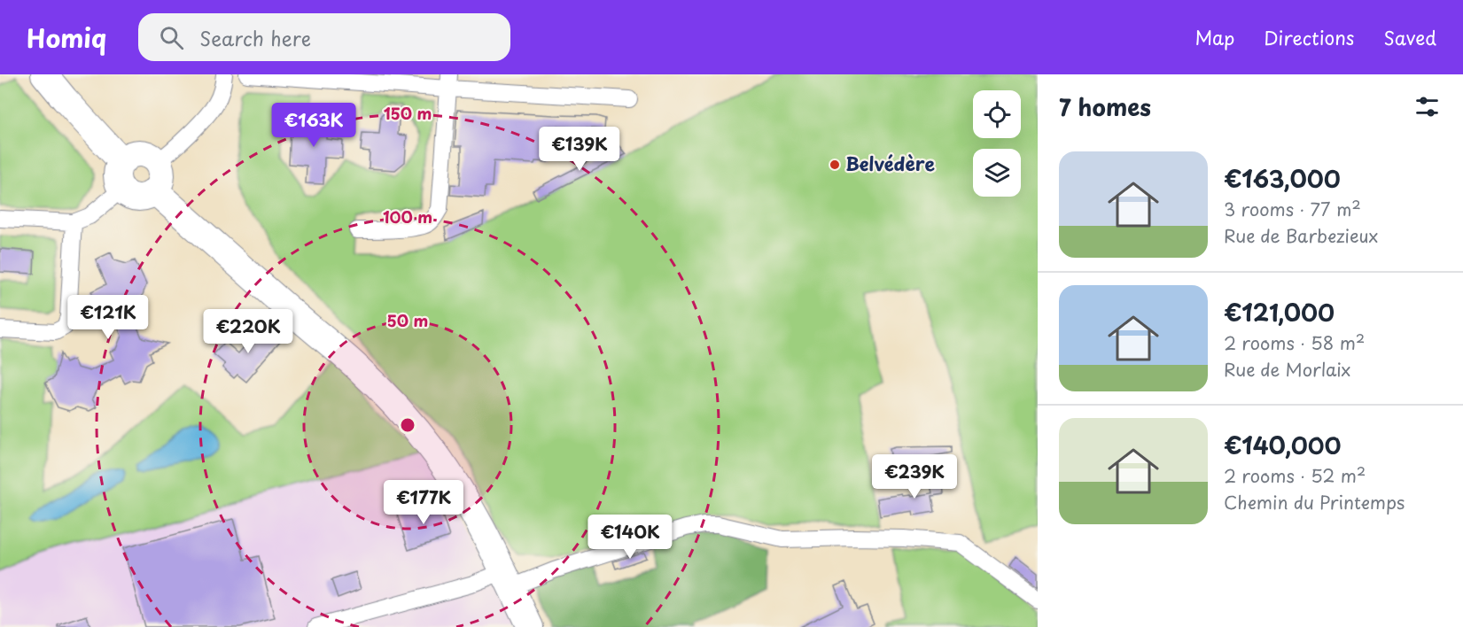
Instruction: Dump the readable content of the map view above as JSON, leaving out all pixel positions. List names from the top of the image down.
{
  "places": ["Belvédère"],
  "page": {
    "header": "Homiq",
    "search": "Search here",
    "nav": ["Map", "Directions", "Saved"],
    "heading": "7 homes",
    "price": [
      "€163K",
      "€139K",
      "€121K",
      "€220K",
      "€239K",
      "€177K",
      "€140K"
    ],
    "list": [
      {
        "name": "€163,000",
        "note": "3 rooms · 77 m² · Rue de Barbezieux"
      },
      {
        "name": "€121,000",
        "note": "2 rooms · 58 m² · Rue de Morlaix"
      },
      {
        "name": "€140,000",
        "note": "2 rooms · 52 m² · Chemin du Printemps"
      }
    ]
  },
  "rings": ["150 m", "100 m", "50 m"]
}
